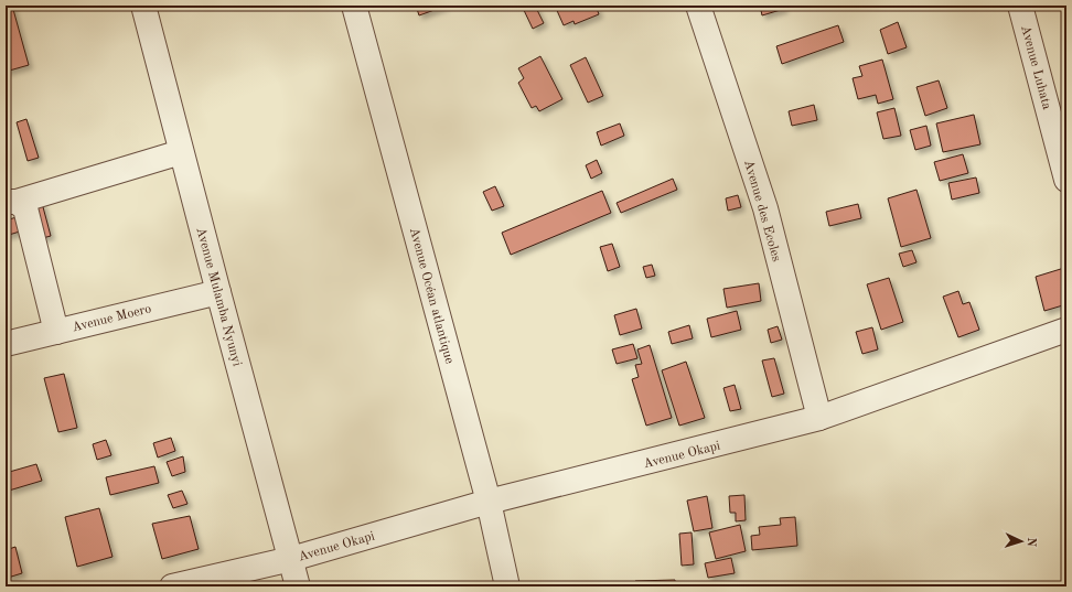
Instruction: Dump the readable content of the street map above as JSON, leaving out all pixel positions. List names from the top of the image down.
{
  "streets": {
    "street": [
      "Avenue Luhata",
      "Avenue des Ecoles",
      "Avenue Océan atlantique",
      "Avenue Mulamba Nyunyi",
      "Avenue Moero",
      "Avenue Okapi"
    ]
  },
  "crossings": [
    ["Avenue des Ecoles", "Avenue Okapi"],
    ["Avenue Océan atlantique", "Avenue Okapi"],
    ["Avenue Mulamba Nyunyi", "Avenue Moero"],
    ["Avenue Mulamba Nyunyi", "Avenue Okapi"]
  ],
  "north": "right"
}
